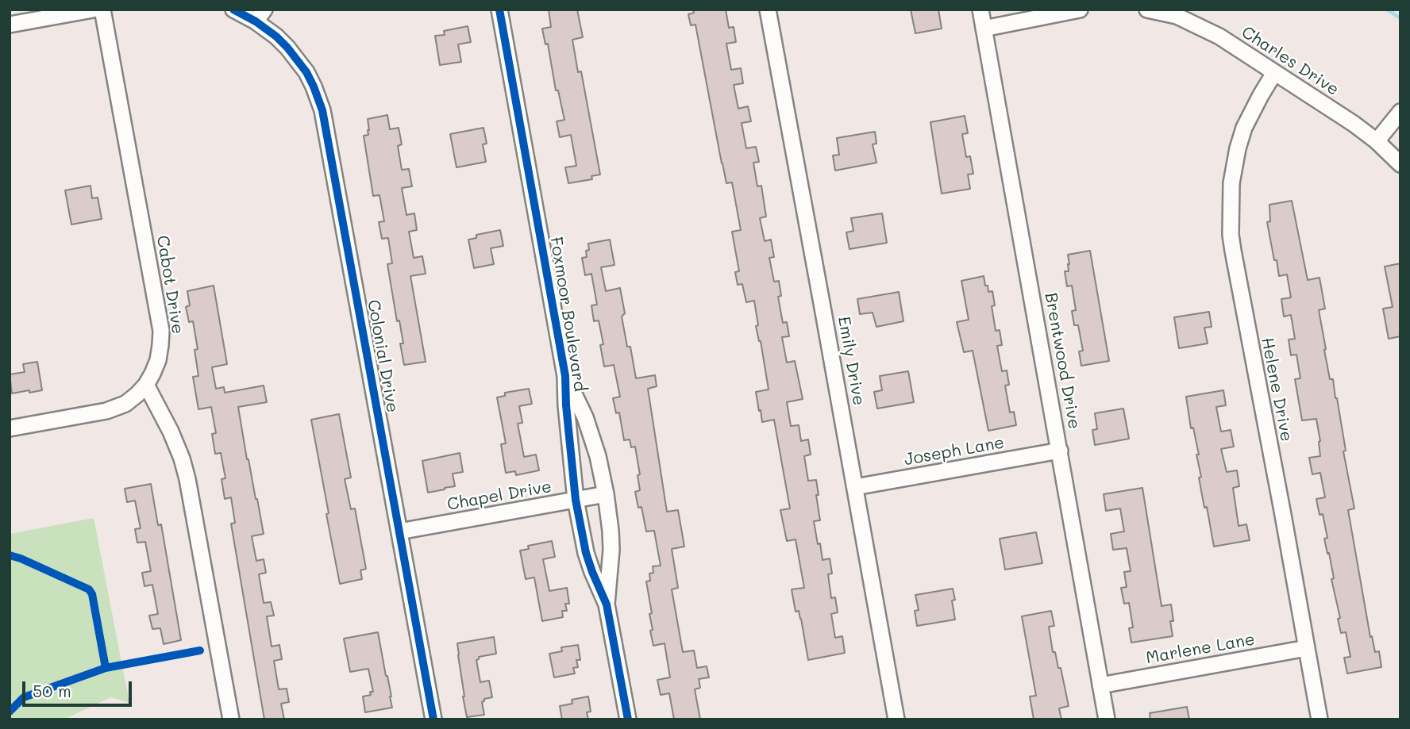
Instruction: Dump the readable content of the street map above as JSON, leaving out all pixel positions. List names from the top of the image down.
{
  "streets": {
    "street": [
      "Charles Drive",
      "Cabot Drive",
      "Foxmoor Boulevard",
      "Colonial Drive",
      "Emily Drive",
      "Brentwood Drive",
      "Helene Drive",
      "Joseph Lane",
      "Chapel Drive",
      "Marlene Lane"
    ]
  },
  "crossings": [
    ["Charles Drive", "Helene Drive"],
    ["Foxmoor Boulevard", "Chapel Drive"],
    ["Colonial Drive", "Chapel Drive"],
    ["Emily Drive", "Joseph Lane"],
    ["Brentwood Drive", "Joseph Lane"],
    ["Brentwood Drive", "Marlene Lane"],
    ["Helene Drive", "Marlene Lane"]
  ],
  "scale_bar": "50 m"
}
